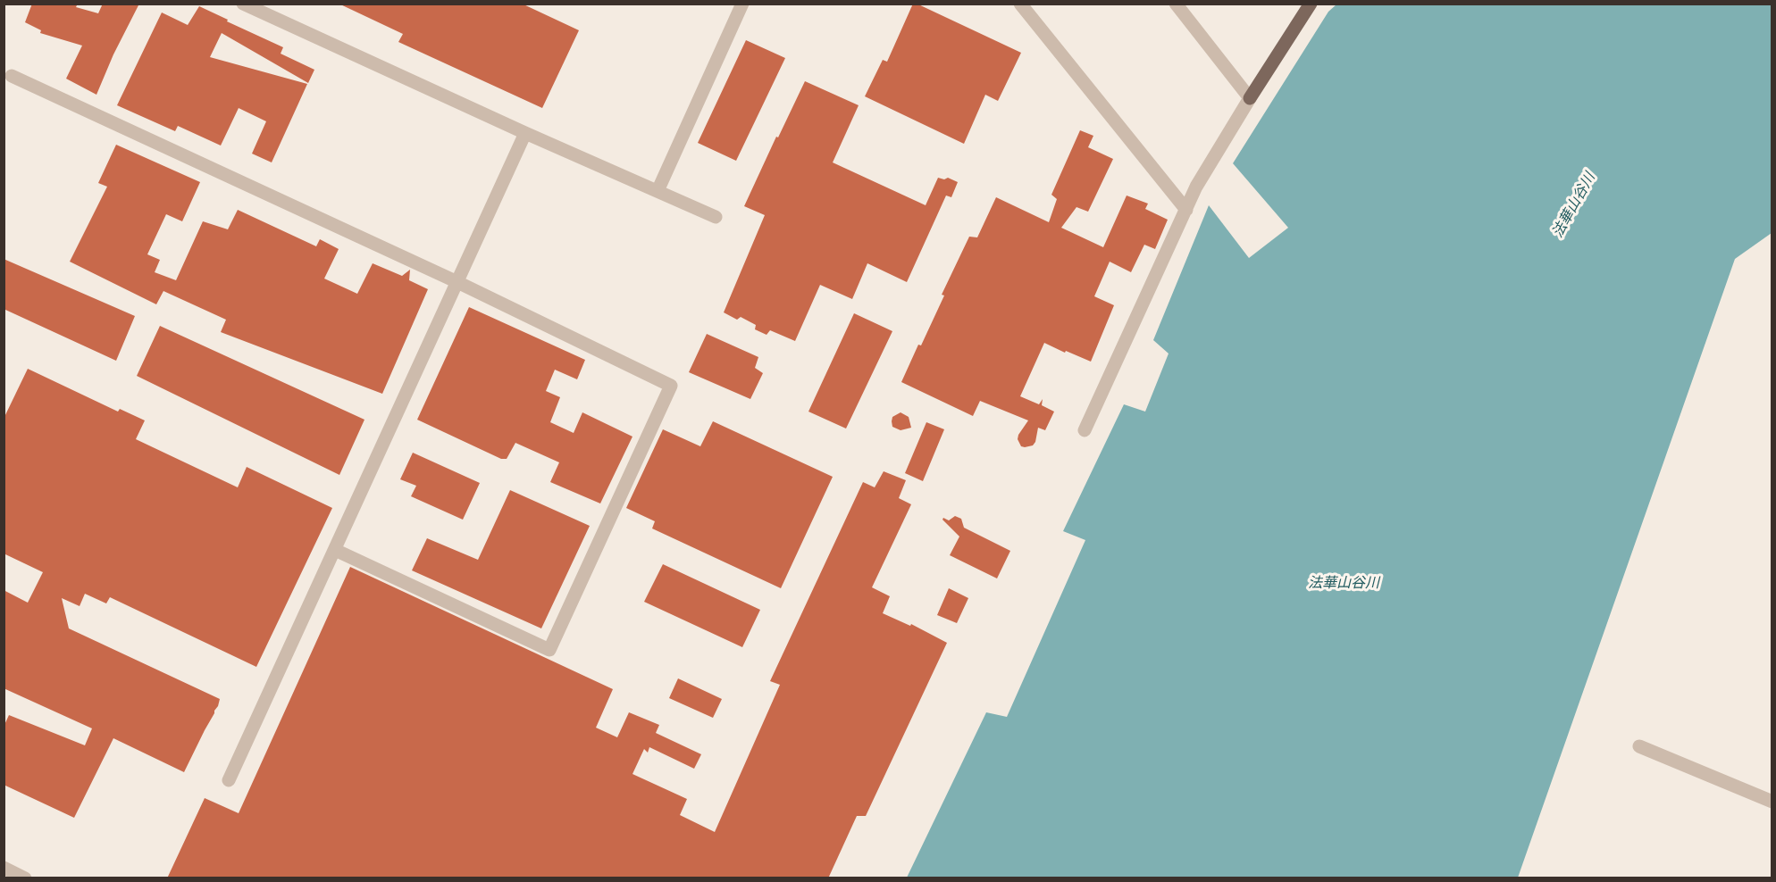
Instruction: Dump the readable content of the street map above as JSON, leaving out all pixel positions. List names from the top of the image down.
{
  "water": ["法華山谷川"]
}
